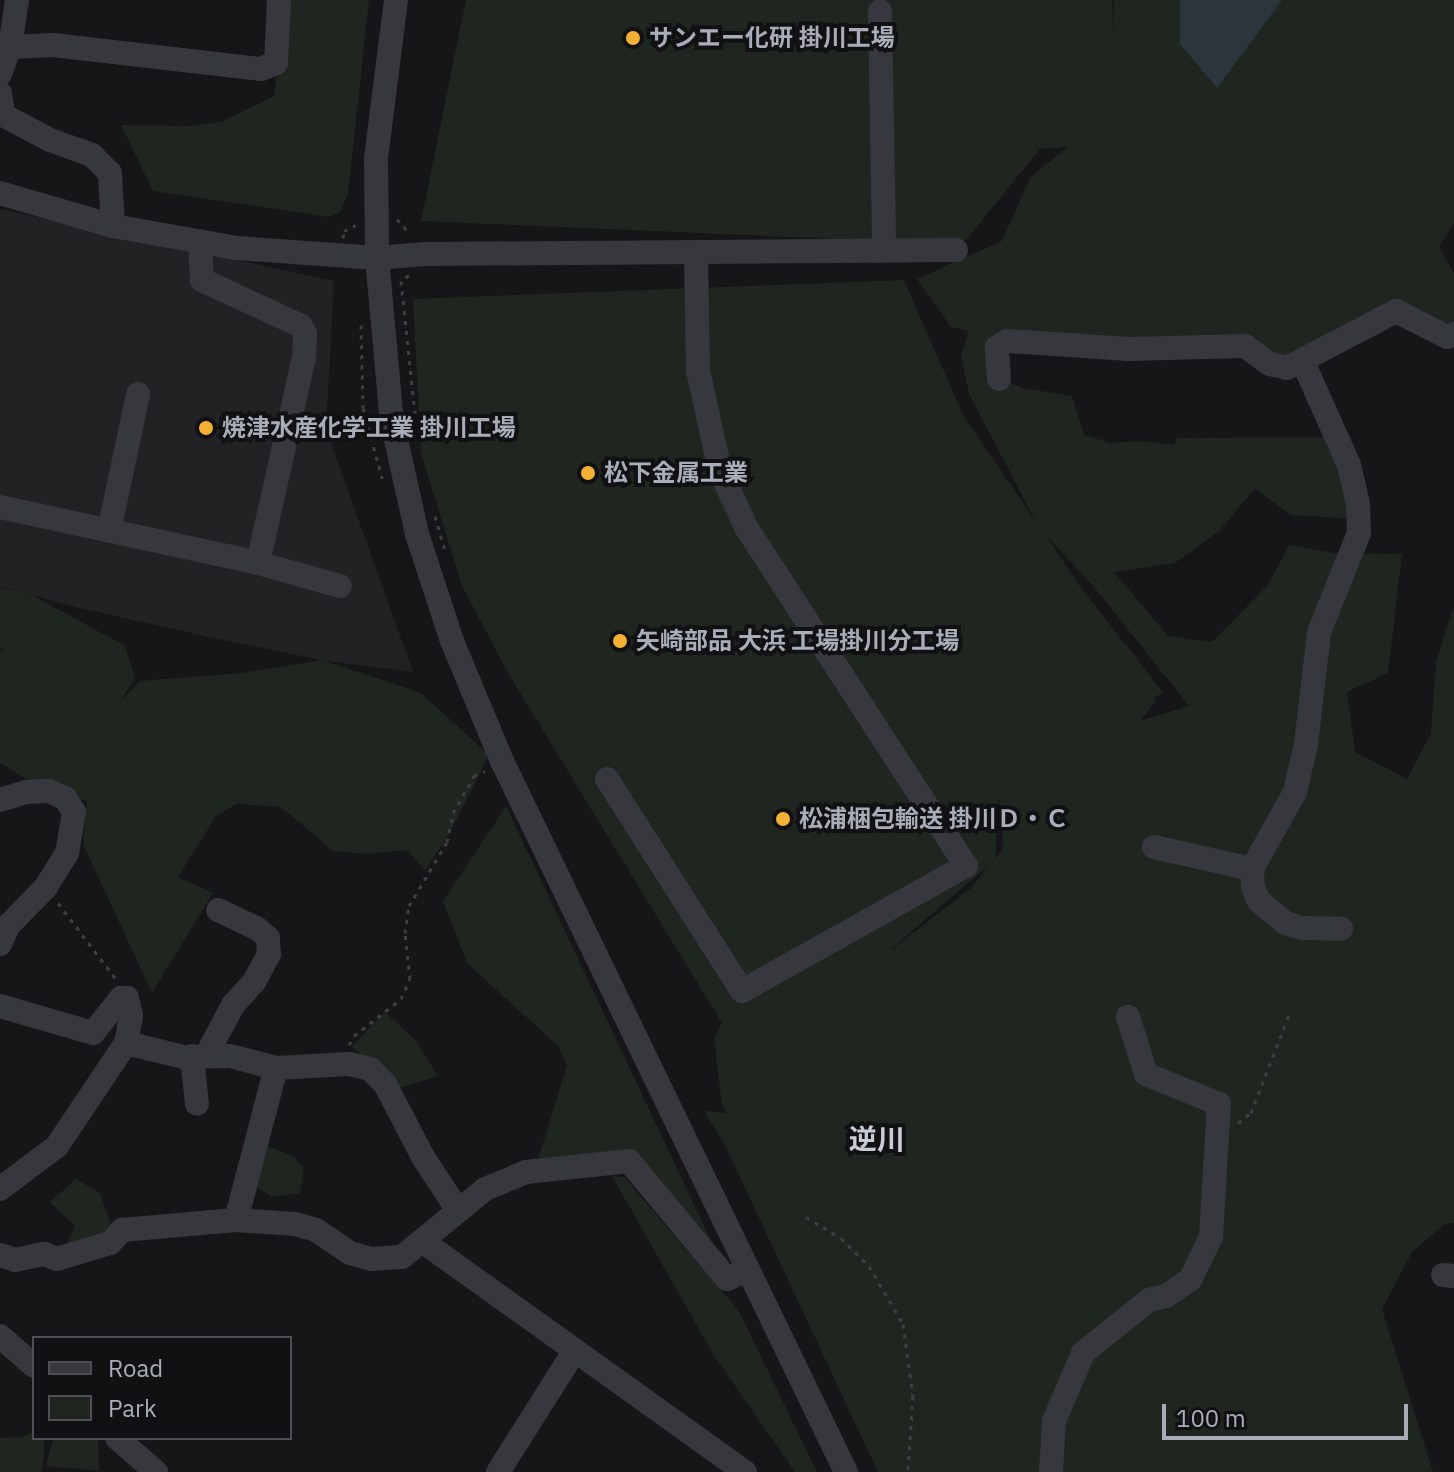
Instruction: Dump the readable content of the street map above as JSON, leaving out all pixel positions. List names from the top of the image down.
{
  "districts": ["逆川"],
  "places": [
    "サンエー化研 掛川工場",
    "焼津水産化学工業 掛川工場",
    "松下金属工業",
    "矢崎部品 大浜 工場掛川分工場",
    "松浦梱包輸送 掛川Ｄ・Ｃ"
  ],
  "legend": ["Road", "Park"],
  "scale_bar": "100 m"
}
